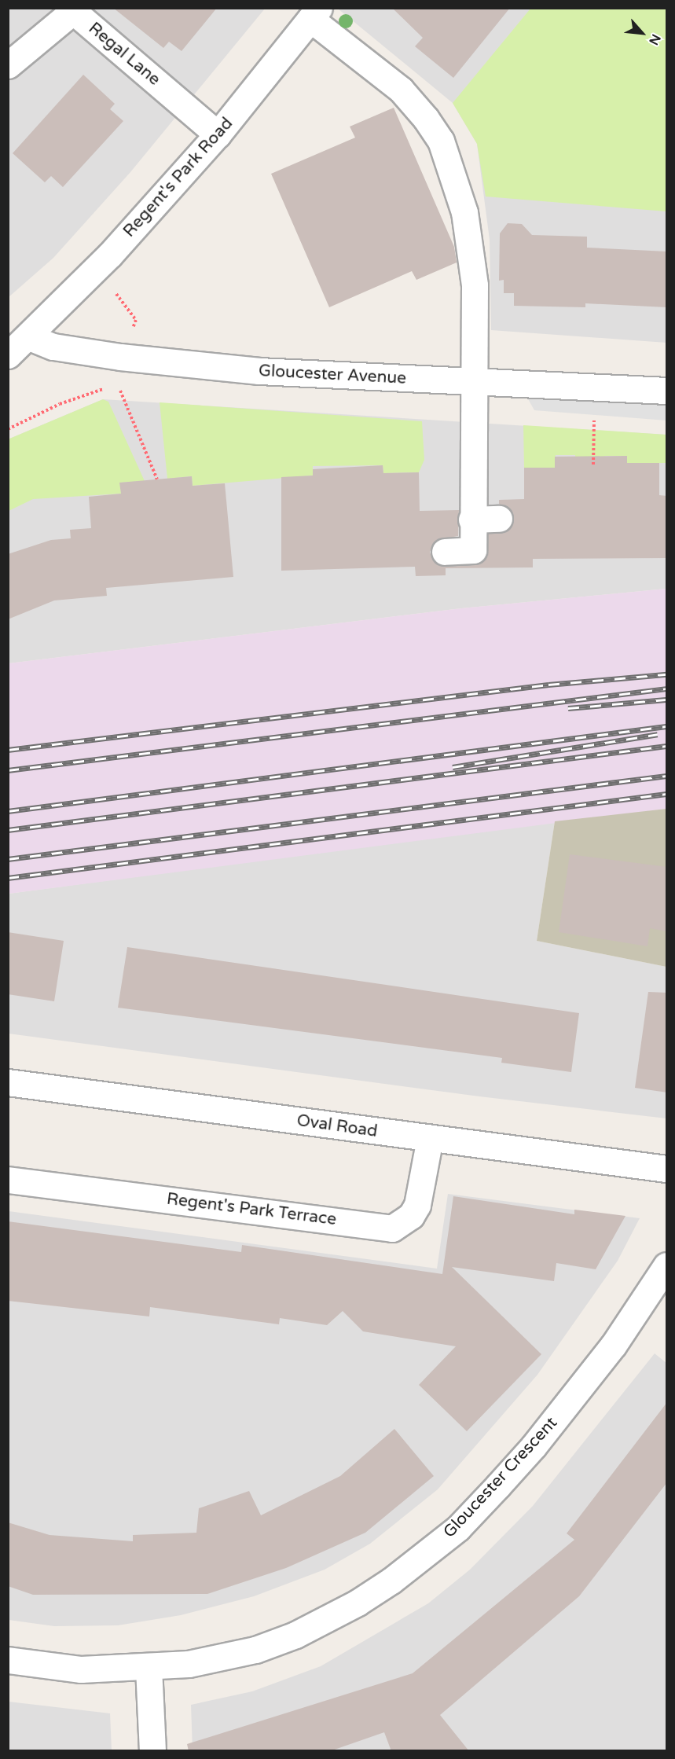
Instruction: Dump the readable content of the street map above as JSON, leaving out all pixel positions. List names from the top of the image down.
{
  "streets": {
    "street": [
      "Regal Lane",
      "Regent's Park Road",
      "Gloucester Avenue",
      "Oval Road",
      "Regent's Park Terrace",
      "Gloucester Crescent"
    ]
  },
  "crossings": [
    ["Regal Lane", "Regent's Park Road"],
    ["Regent's Park Road", "Gloucester Avenue"],
    ["Oval Road", "Regent's Park Terrace"]
  ],
  "north": "bottom right"
}
